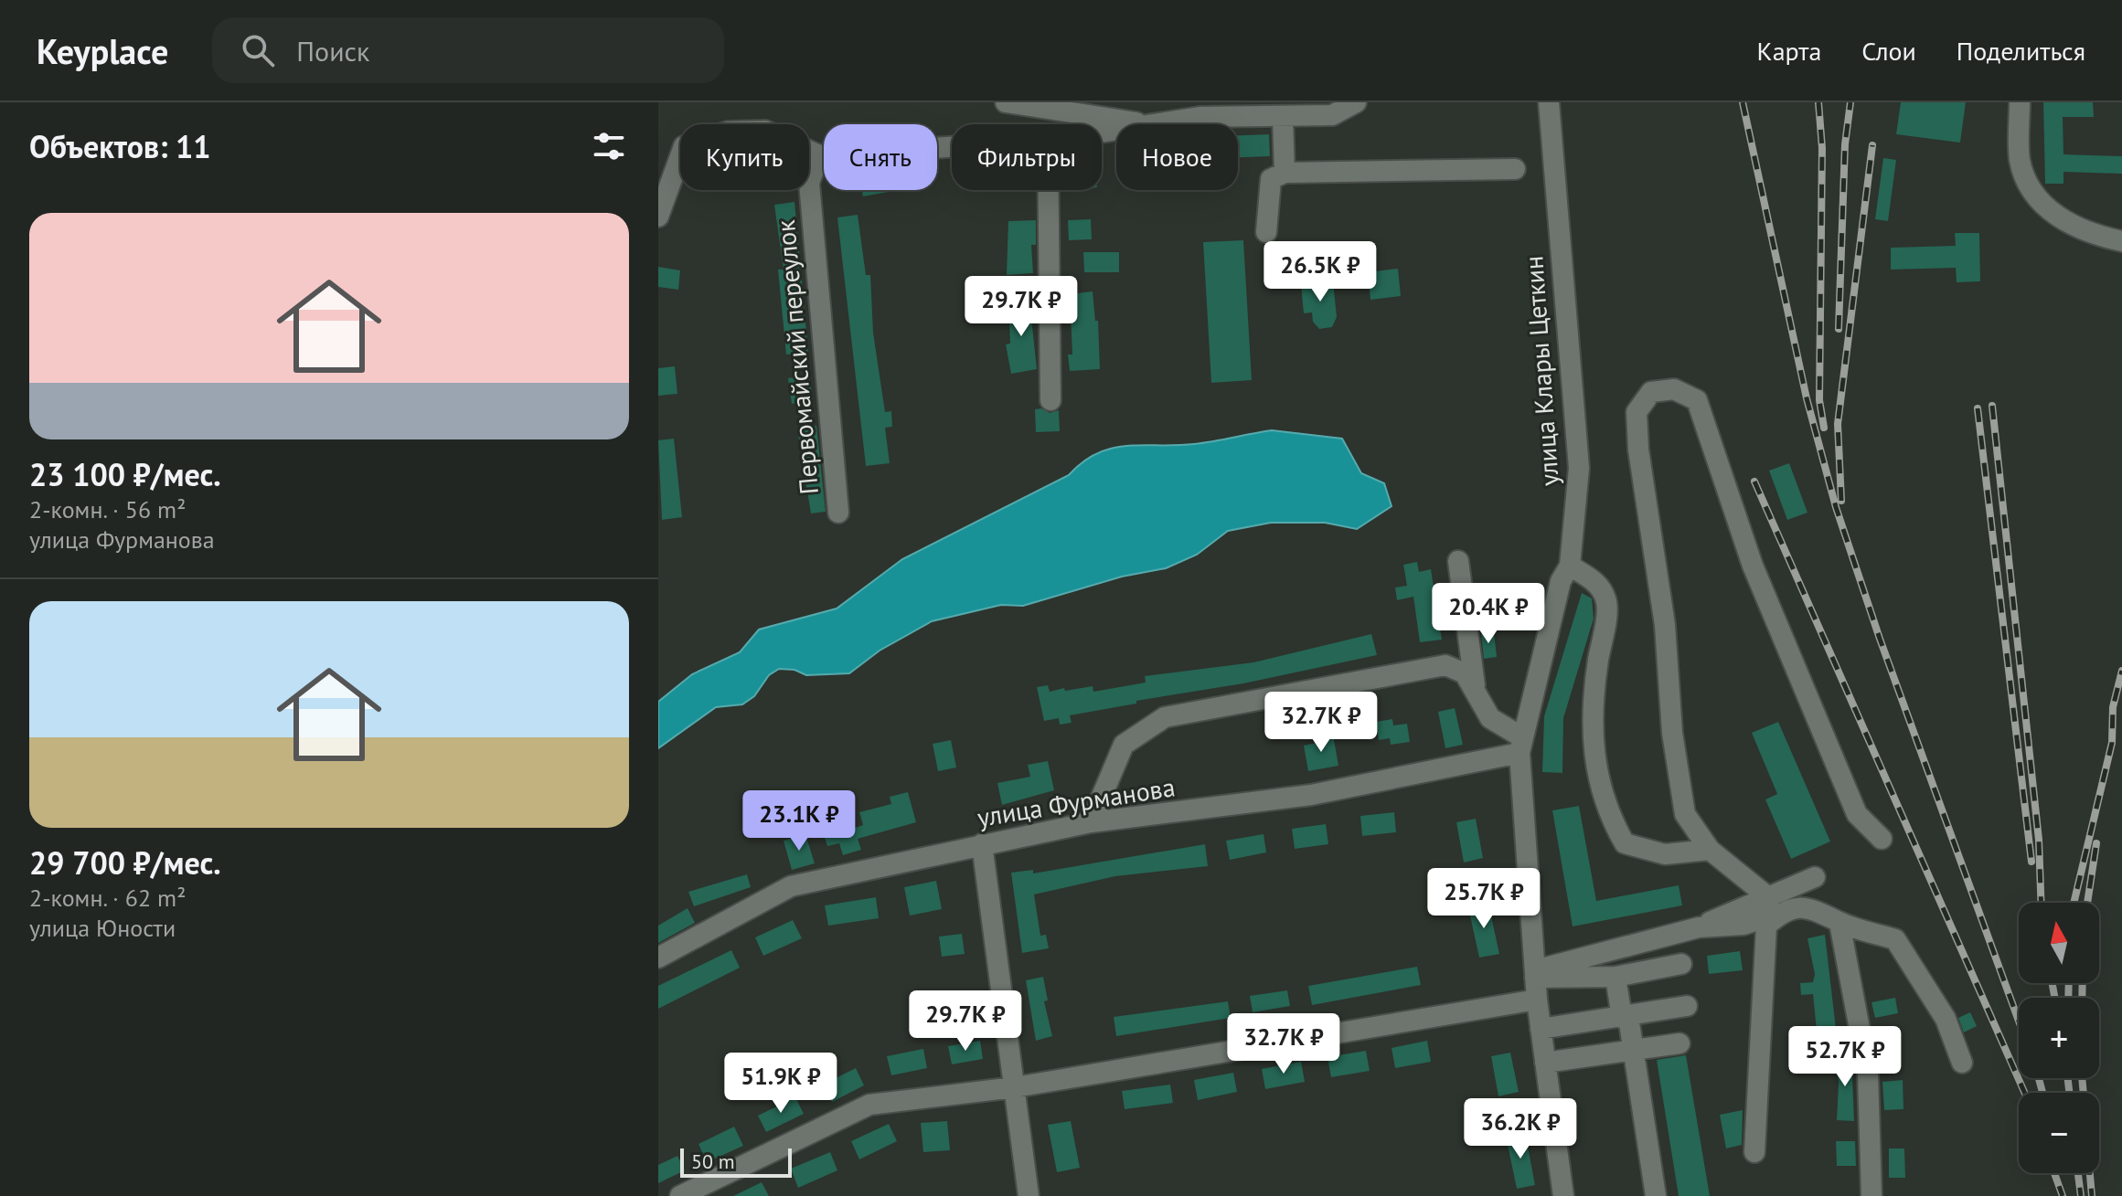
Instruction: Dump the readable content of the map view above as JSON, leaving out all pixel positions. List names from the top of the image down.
{
  "streets": {
    "street": ["Первомайский переулок", "улица Клары Цеткин", "улица Фурманова"]
  },
  "crossings": [
    ["улица Клары Цеткин", "улица Фурманова"]
  ],
  "scale_bar": "50 m",
  "north": "top",
  "page": {
    "header": "Keyplace",
    "search": "Поиск",
    "nav": ["Карта", "Слои", "Поделиться"],
    "heading": "Объектов: 11",
    "chip": [
      "Купить",
      "Снять",
      "Фильтры",
      "Новое"
    ],
    "list": [
      {
        "name": "23 100 ₽/мес.",
        "note": "2-комн. · 56 m² · улица Фурманова"
      },
      {
        "name": "29 700 ₽/мес.",
        "note": "2-комн. · 62 m² · улица Юности"
      }
    ],
    "price": [
      "26.5K ₽",
      "29.7K ₽",
      "20.4K ₽",
      "32.7K ₽",
      "23.1K ₽",
      "25.7K ₽",
      "29.7K ₽",
      "32.7K ₽",
      "52.7K ₽",
      "51.9K ₽",
      "36.2K ₽"
    ],
    "map_buttons": ["+", "−"],
    "scale": "50 m"
  }
}
